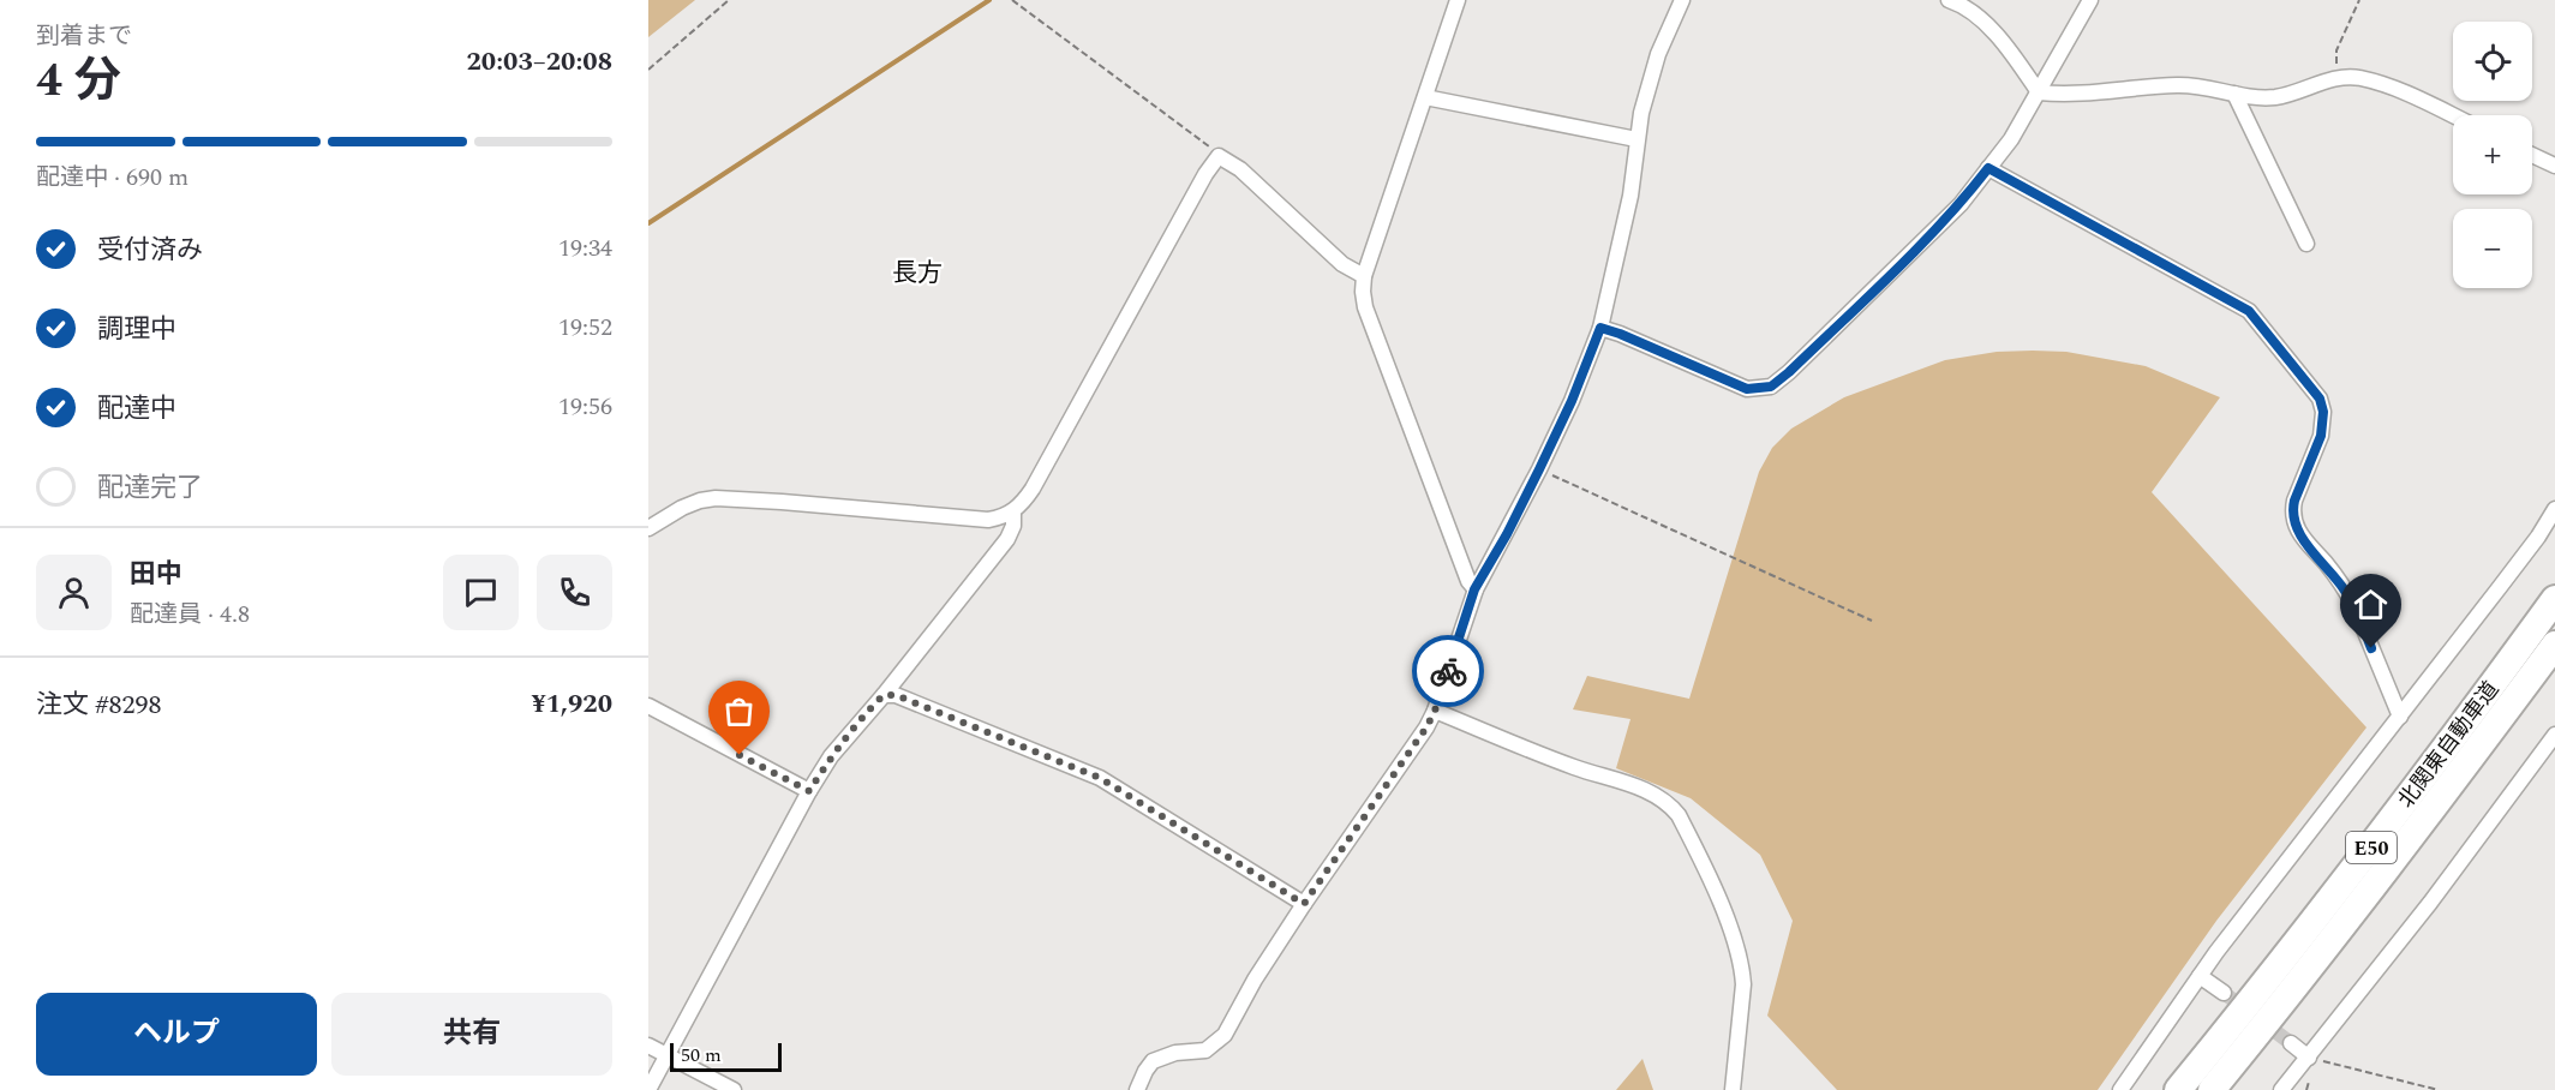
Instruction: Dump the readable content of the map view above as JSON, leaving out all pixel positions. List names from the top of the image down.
{
  "streets": {
    "highway": ["北関東自動車道", "E50"]
  },
  "districts": ["長方"],
  "scale_bar": "50 m",
  "page": {
    "heading": ["4 分", "到着まで", "20:03–20:08"],
    "panel": [
      "田中",
      "配達員 · 4.8",
      "注文 #8298",
      "¥1,920"
    ],
    "map_buttons": ["+", "−"],
    "bar": "配達中 · 690 m",
    "list": [
      ["受付済み", "19:34"],
      ["調理中", "19:52"],
      ["配達中", "19:56"],
      "配達完了"
    ],
    "buttons": ["ヘルプ", "共有"],
    "scale": "50 m"
  }
}
